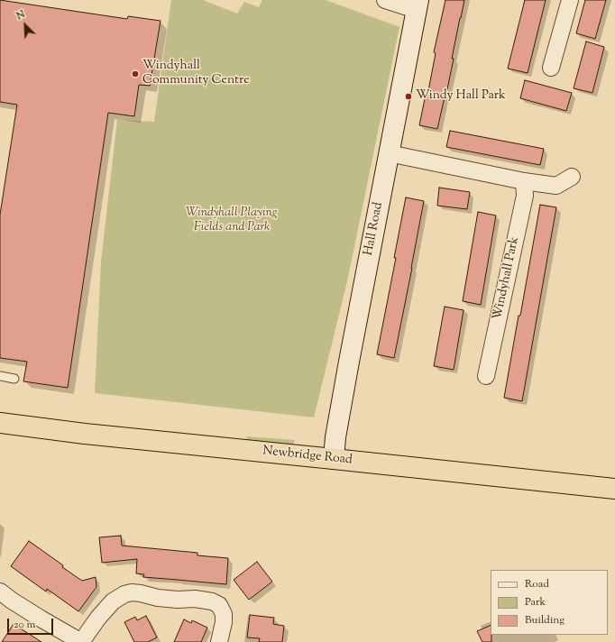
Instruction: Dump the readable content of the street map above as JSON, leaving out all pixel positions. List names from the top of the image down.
{
  "streets": {
    "highway": ["Newbridge Road"],
    "street": ["Hall Road", "Windyhall Park"]
  },
  "crossings": [
    ["Hall Road", "Newbridge Road"]
  ],
  "parks": ["Windyhall Playing Fields and Park"],
  "places": ["Windyhall Community Centre", "Windy Hall Park"],
  "legend": ["Road", "Park", "Building"],
  "scale_bar": "20 m",
  "north": "top left"
}
